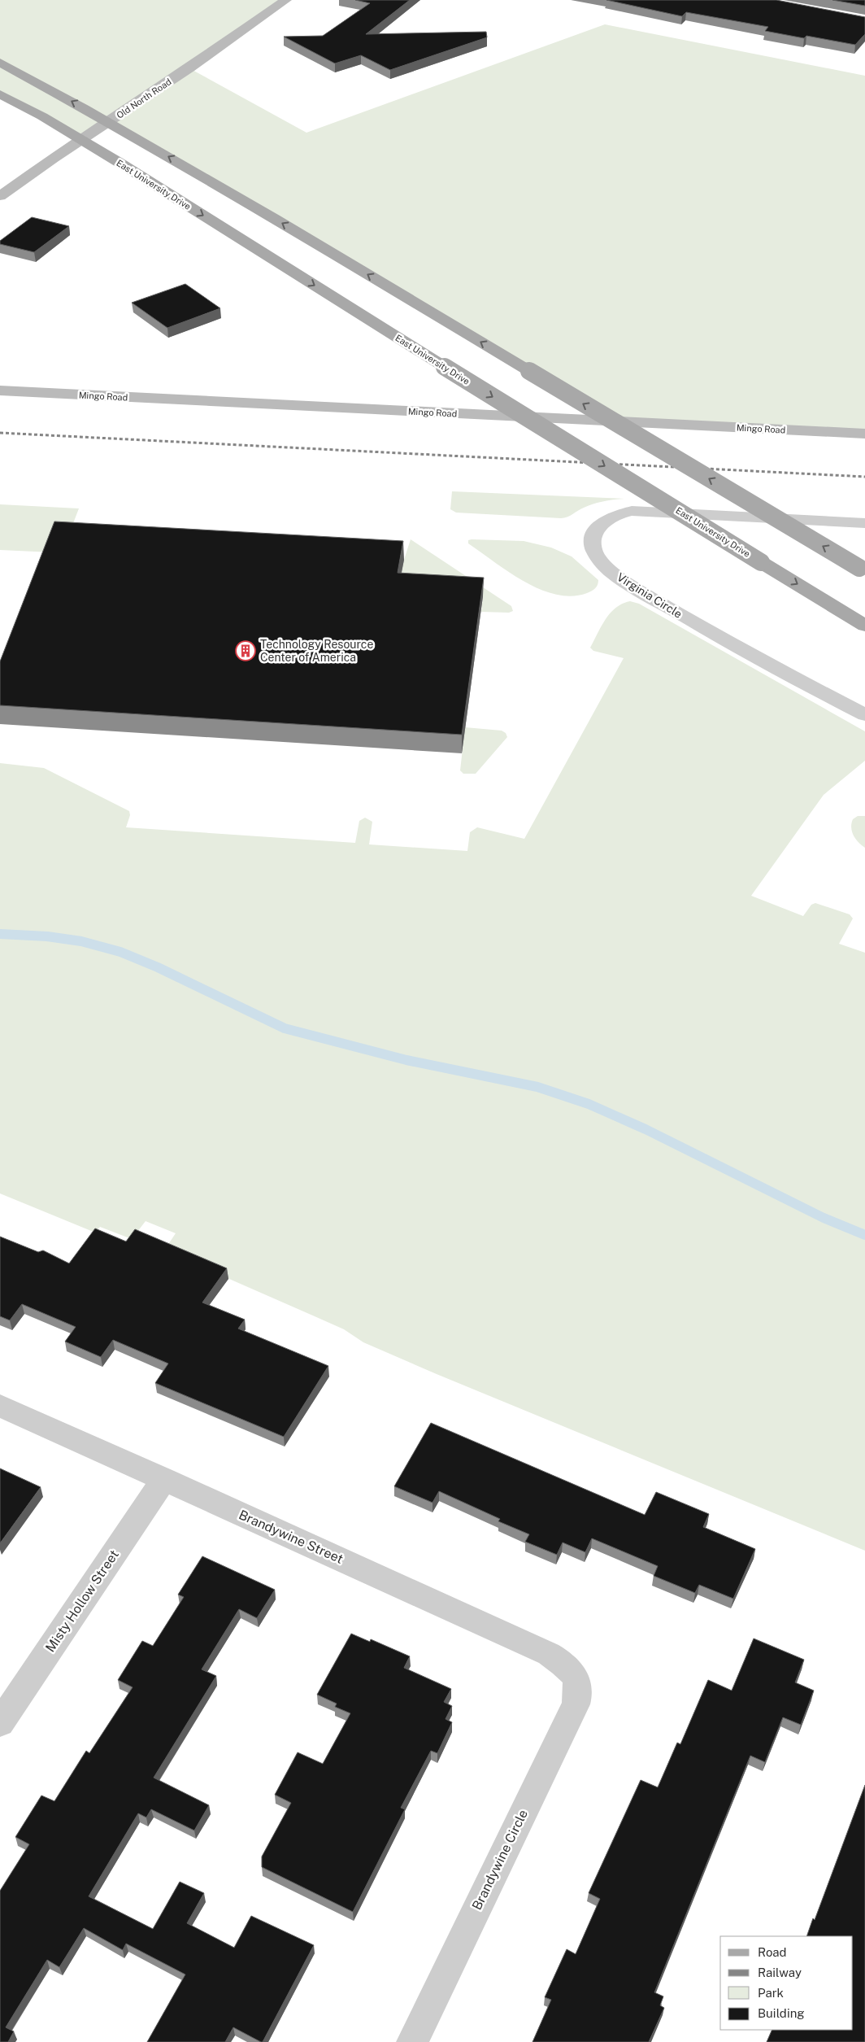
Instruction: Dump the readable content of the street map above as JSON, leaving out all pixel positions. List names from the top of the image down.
{
  "streets": {
    "main road": ["East University Drive"],
    "street": [
      "Old North Road",
      "Mingo Road",
      "Virginia Circle",
      "Brandywine Street",
      "Misty Hollow Street",
      "Brandywine Circle"
    ]
  },
  "crossings": [
    ["Old North Road", "East University Drive"],
    ["Brandywine Street", "Misty Hollow Street"],
    ["Brandywine Street", "Brandywine Circle"]
  ],
  "places": {
    "building": ["Technology Resource Center of America"]
  },
  "legend": [
    "Road",
    "Railway",
    "Park",
    "Building"
  ]
}
